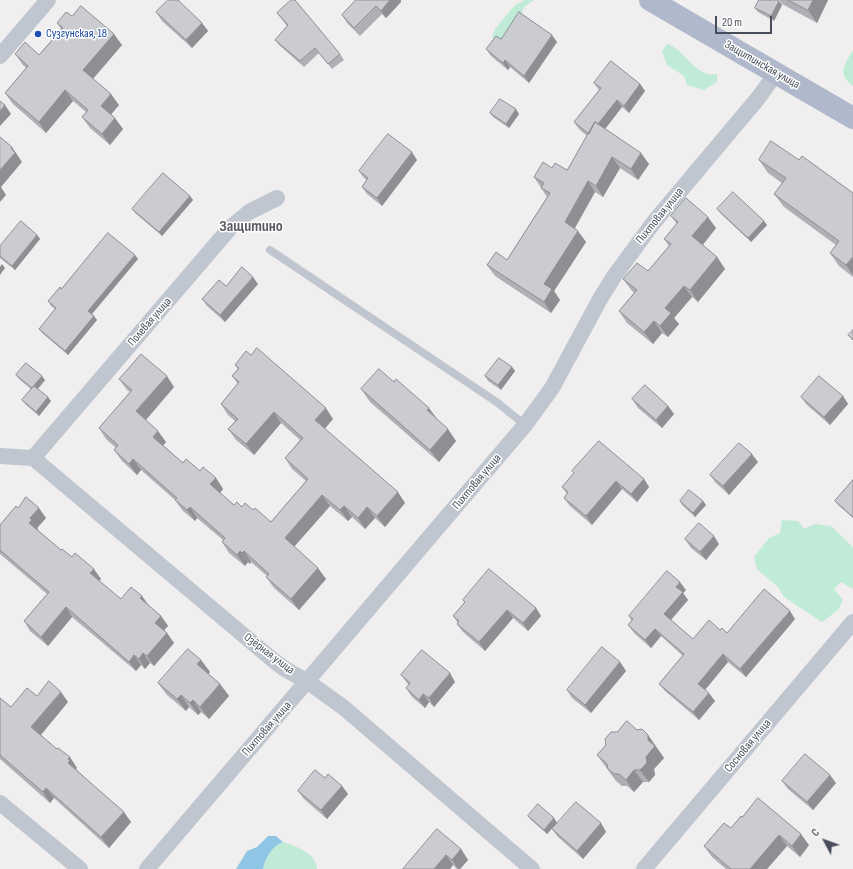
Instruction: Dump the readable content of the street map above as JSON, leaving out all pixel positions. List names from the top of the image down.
{
  "streets": {
    "main road": ["Защитинская улица"],
    "street": [
      "Пихтовая улица",
      "Полевая улица",
      "Озёрная улица",
      "Сосновая улица"
    ]
  },
  "crossings": [
    ["Защитинская улица", "Пихтовая улица"],
    ["Пихтовая улица", "Озёрная улица"],
    ["Полевая улица", "Озёрная улица"]
  ],
  "districts": ["Защитино"],
  "places": ["Сузгунская, 18"],
  "scale_bar": "20 m",
  "north": "top left"
}
